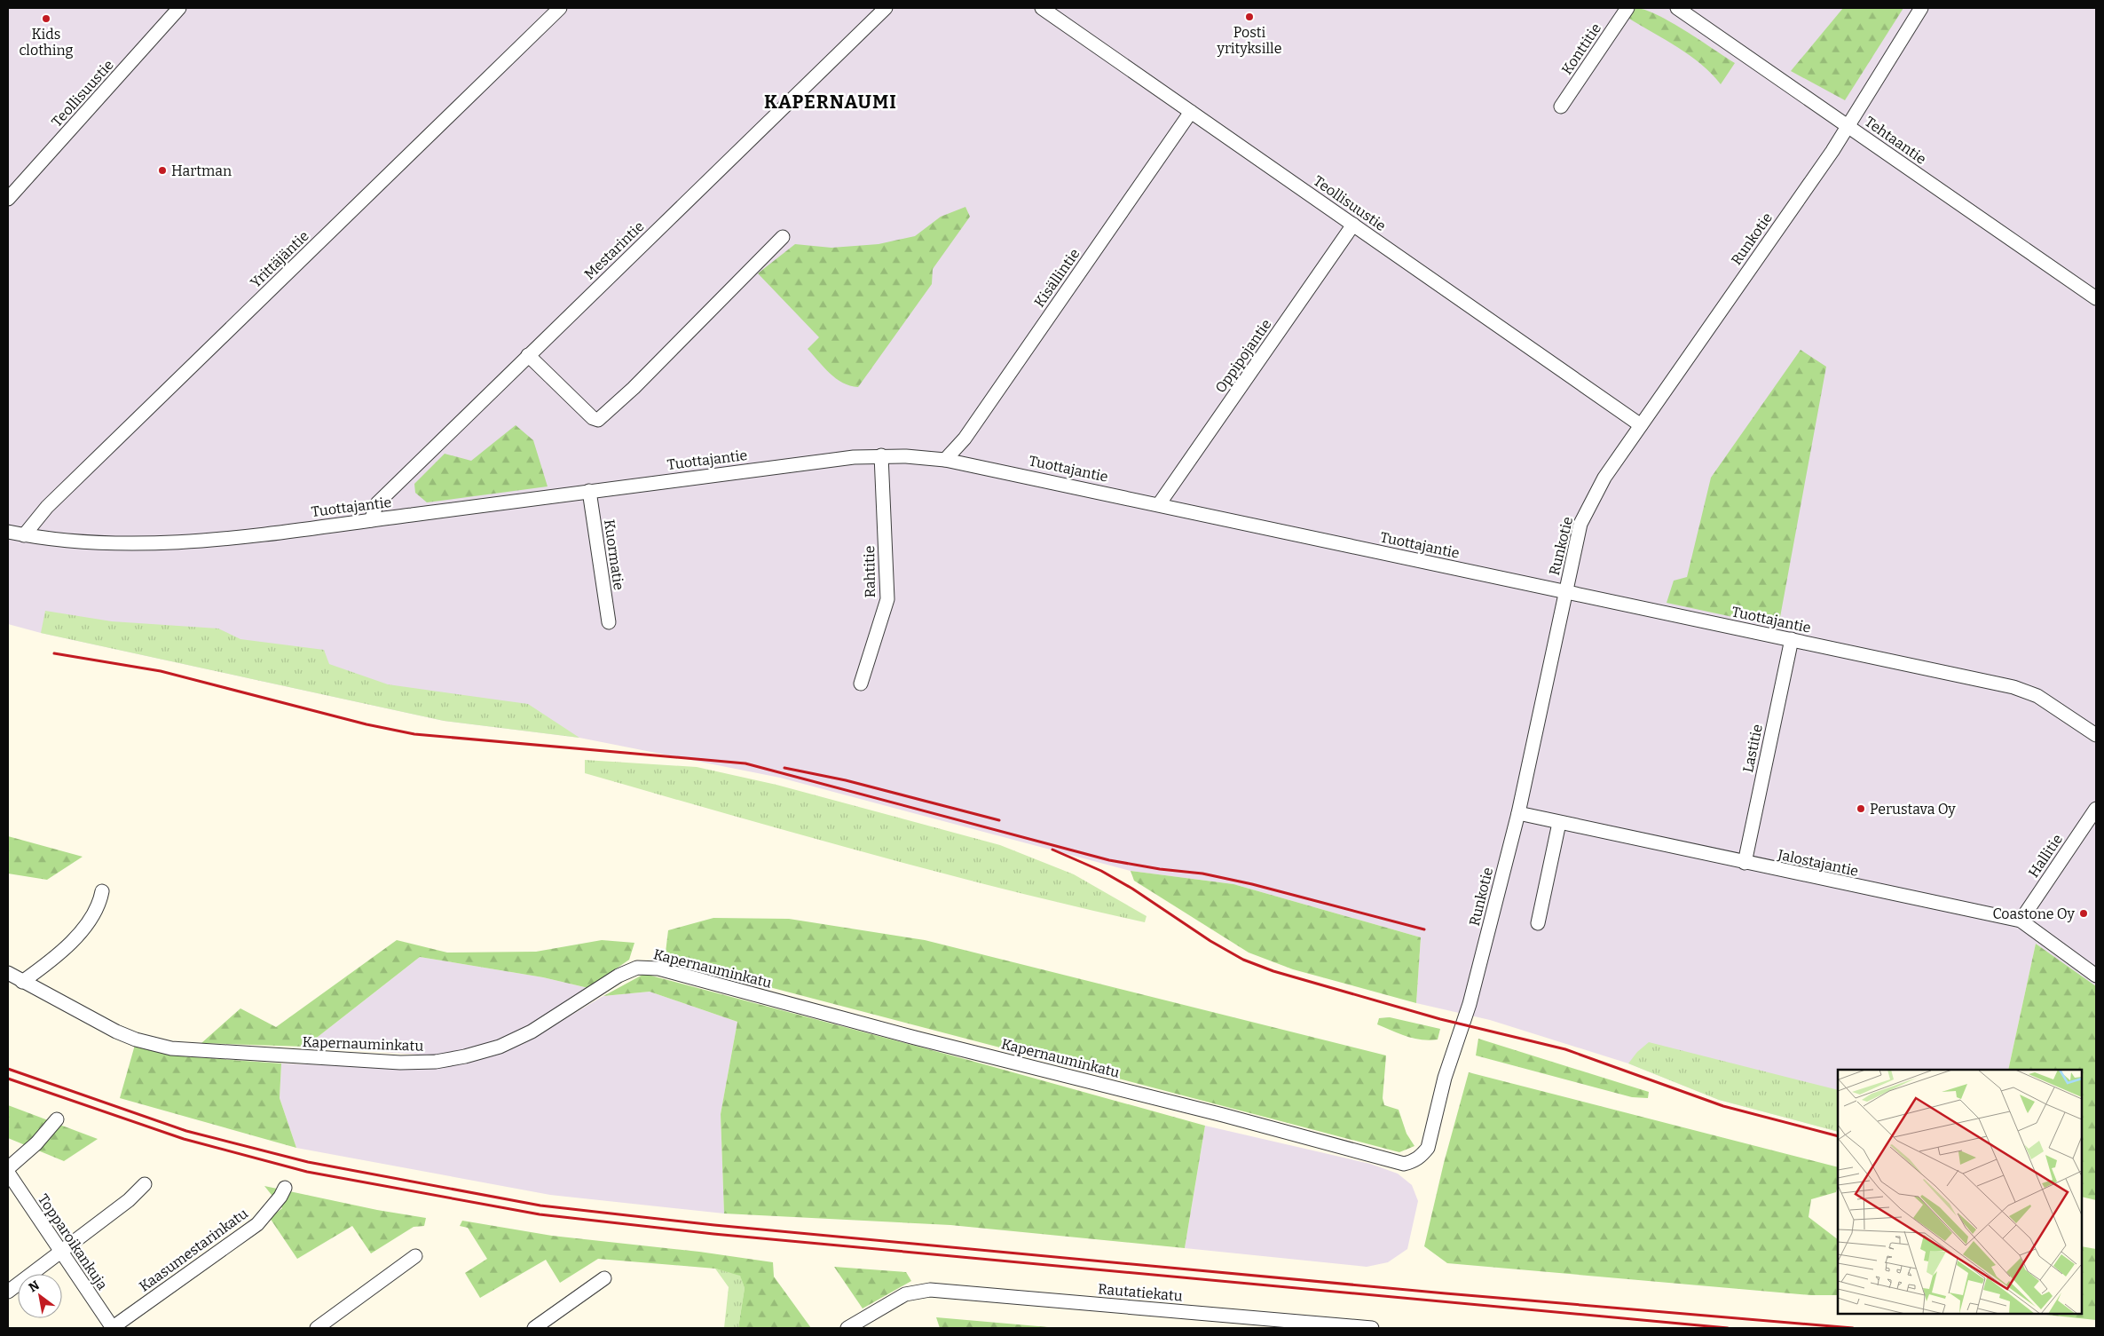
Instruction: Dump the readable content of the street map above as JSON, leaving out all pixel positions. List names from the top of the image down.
{
  "streets": {
    "street": [
      "Konttitie",
      "Teollisuustie",
      "Tehtaantie",
      "Runkotie",
      "Mestarintie",
      "Yrittäjäntie",
      "Kisällintie",
      "Oppipojantie",
      "Tuottajantie",
      "Kuormatie",
      "Rahtitie",
      "Lastitie",
      "Hallitie",
      "Jalostajantie",
      "Kapernauminkatu",
      "Topparoikankuja",
      "Kaasumestarinkatu",
      "Rautatiekatu"
    ]
  },
  "crossings": [
    ["Teollisuustie", "Runkotie"],
    ["Teollisuustie", "Kisällintie"],
    ["Teollisuustie", "Oppipojantie"],
    ["Tehtaantie", "Runkotie"],
    ["Runkotie", "Tuottajantie"],
    ["Runkotie", "Jalostajantie"],
    ["Runkotie", "Kapernauminkatu"],
    ["Mestarintie", "Tuottajantie"],
    ["Yrittäjäntie", "Tuottajantie"],
    ["Kisällintie", "Tuottajantie"],
    ["Oppipojantie", "Tuottajantie"],
    ["Tuottajantie", "Kuormatie"],
    ["Tuottajantie", "Rahtitie"],
    ["Tuottajantie", "Lastitie"],
    ["Lastitie", "Jalostajantie"],
    ["Hallitie", "Jalostajantie"],
    ["Topparoikankuja", "Kaasumestarinkatu"]
  ],
  "districts": ["KAPERNAUMI"],
  "places": [
    "Posti yrityksille",
    "Kids clothing",
    "Hartman",
    "Perustava Oy",
    "Coastone Oy"
  ],
  "north": "top left"
}
